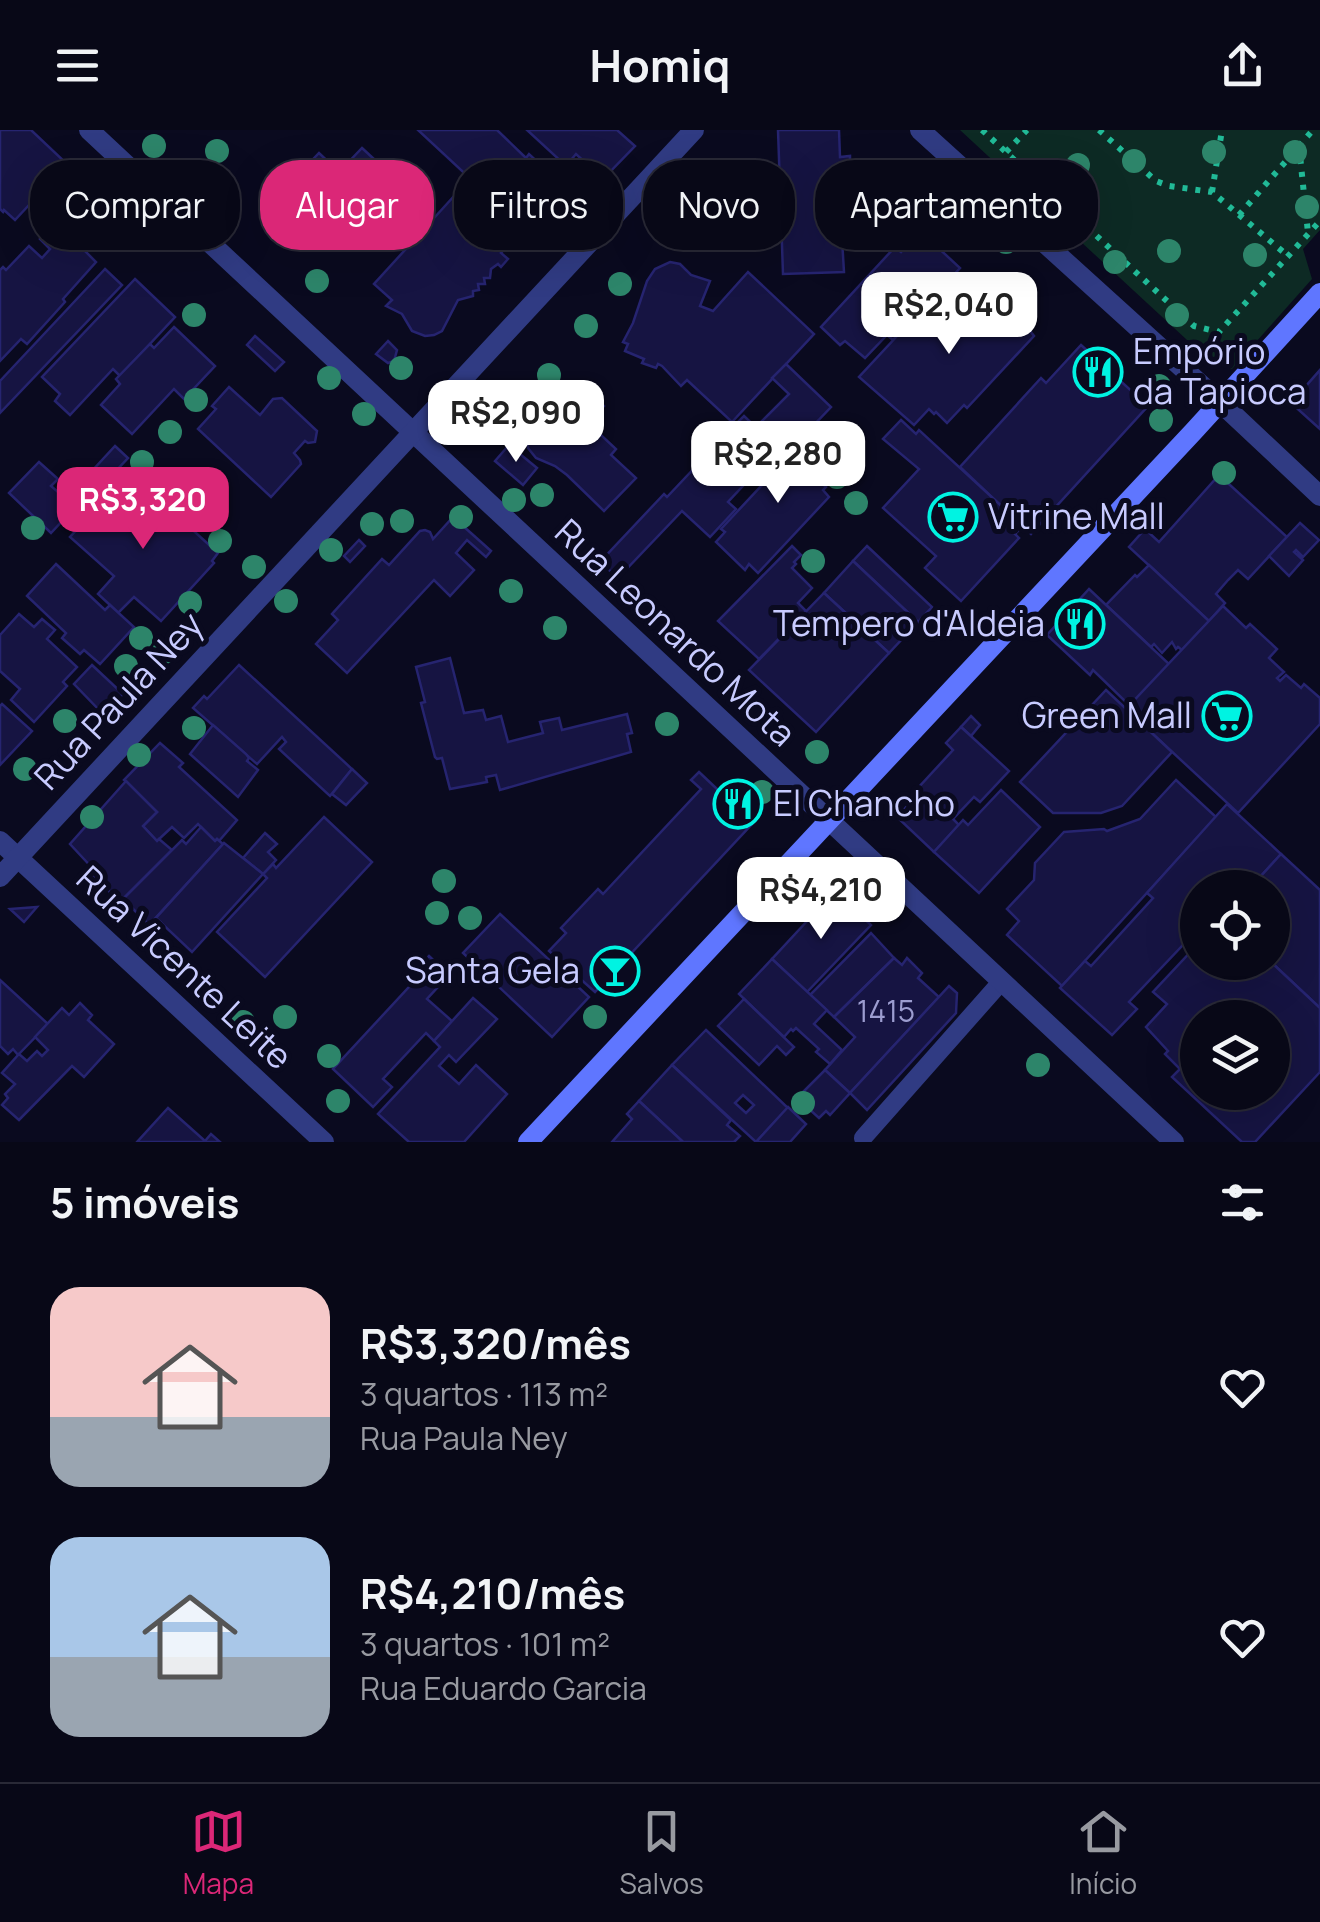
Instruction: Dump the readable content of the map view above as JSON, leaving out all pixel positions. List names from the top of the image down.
{
  "streets": {
    "street": ["Rua Leonardo Mota", "Rua Paula Ney", "Rua Vicente Leite"]
  },
  "crossings": [
    ["Rua Leonardo Mota", "Rua Paula Ney"],
    ["Rua Paula Ney", "Rua Vicente Leite"]
  ],
  "places": {
    "restaurant": ["Empório da Tapioca", "Tempero d'Aldeia", "El Chancho"],
    "supermarket": ["Vitrine Mall", "Green Mall"],
    "bar": ["Santa Gela"]
  },
  "house_numbers": ["1415"],
  "page": {
    "header": "Homiq",
    "chip": [
      "Comprar",
      "Alugar",
      "Filtros",
      "Novo",
      "Apartamento"
    ],
    "price": [
      "R$2,040",
      "R$2,090",
      "R$2,280",
      "R$3,320",
      "R$4,210"
    ],
    "heading": "5 imóveis",
    "list": [
      {
        "name": "R$3,320/mês",
        "note": "3 quartos · 113 m² · Rua Paula Ney"
      },
      {
        "name": "R$4,210/mês",
        "note": "3 quartos · 101 m² · Rua Eduardo Garcia"
      }
    ],
    "tabs": ["Mapa", "Salvos", "Início"]
  }
}
